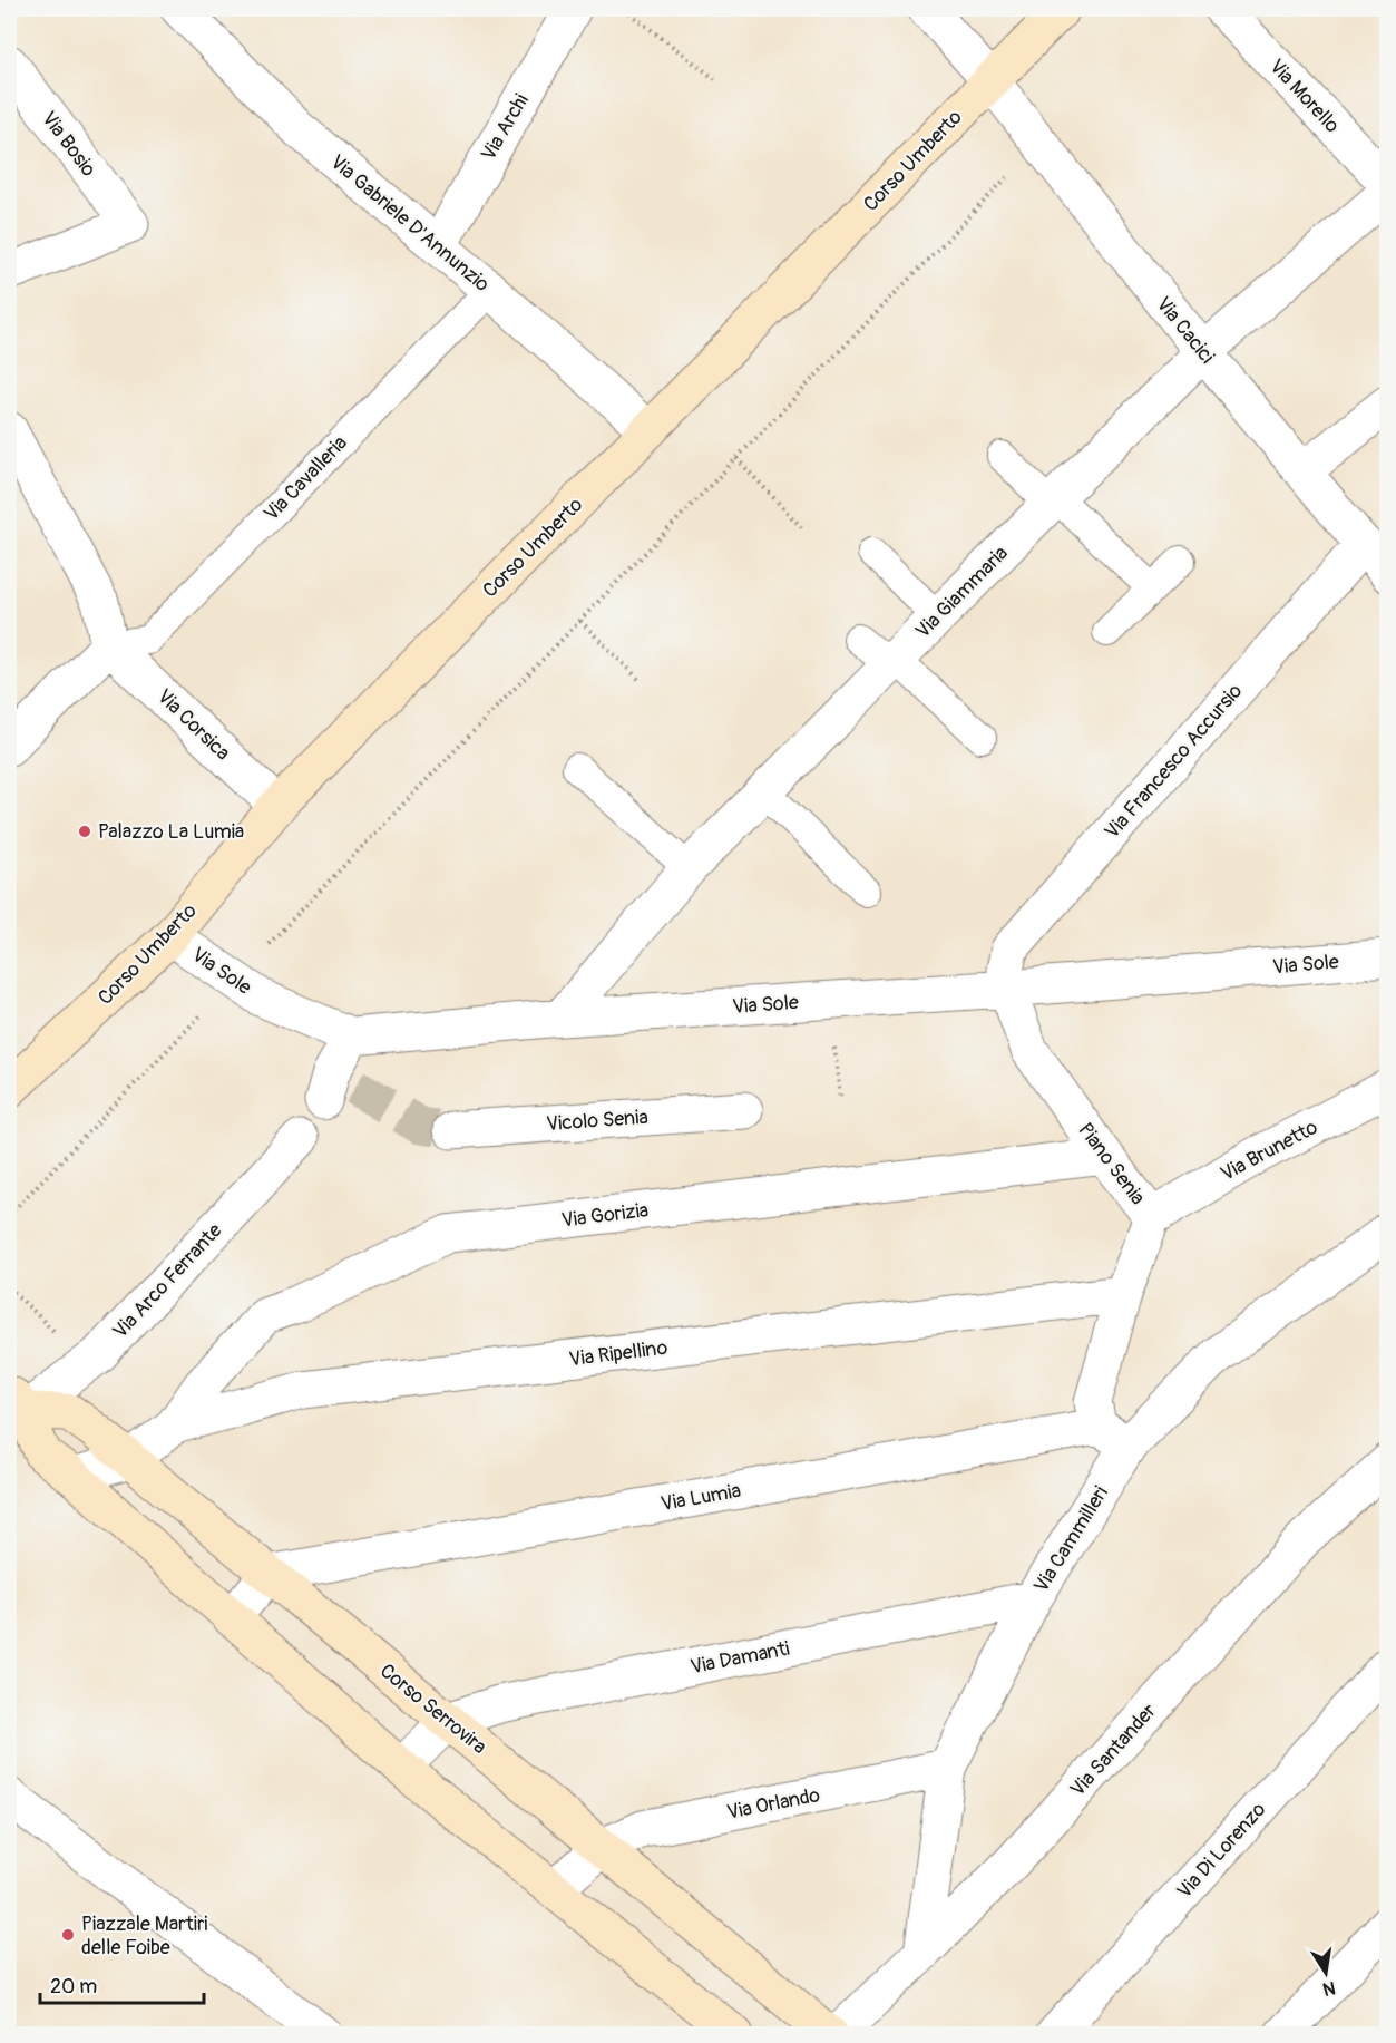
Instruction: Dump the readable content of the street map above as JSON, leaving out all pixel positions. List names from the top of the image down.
{
  "streets": {
    "main road": ["Corso Umberto", "Corso Serrovira"],
    "street": [
      "Via Morello",
      "Via Archi",
      "Via Bosio",
      "Via Gabriele D'Annunzio",
      "Via Cacici",
      "Via Giammaria",
      "Via Corsica",
      "Via Francesco Accursio",
      "Via Sole",
      "Vicolo Senia",
      "Via Brunetto",
      "Piano Senia",
      "Via Gorizia",
      "Via Arco Ferrante",
      "Via Ripellino",
      "Via Lumia",
      "Via Cammilleri",
      "Via Damanti",
      "Via Santander",
      "Via Orlando",
      "Via Di Lorenzo"
    ],
    "lane": ["Via Cavalleria"]
  },
  "crossings": [
    ["Via Archi", "Via Gabriele D'Annunzio"],
    ["Corso Umberto", "Via Gabriele D'Annunzio"],
    ["Corso Umberto", "Via Cacici"],
    ["Corso Umberto", "Via Corsica"],
    ["Corso Umberto", "Via Sole"],
    ["Via Gabriele D'Annunzio", "Via Cavalleria"],
    ["Via Cacici", "Via Giammaria"],
    ["Via Cacici", "Via Francesco Accursio"],
    ["Via Cavalleria", "Via Corsica"],
    ["Via Giammaria", "Via Sole"],
    ["Via Francesco Accursio", "Via Sole"],
    ["Via Francesco Accursio", "Piano Senia"],
    ["Via Sole", "Piano Senia"],
    ["Via Brunetto", "Piano Senia"],
    ["Piano Senia", "Via Gorizia"],
    ["Piano Senia", "Via Ripellino"],
    ["Piano Senia", "Via Lumia"],
    ["Via Gorizia", "Via Ripellino"],
    ["Via Arco Ferrante", "Corso Serrovira"],
    ["Via Ripellino", "Corso Serrovira"],
    ["Via Lumia", "Corso Serrovira"],
    ["Via Cammilleri", "Via Damanti"],
    ["Via Cammilleri", "Via Santander"],
    ["Via Cammilleri", "Via Orlando"],
    ["Via Damanti", "Corso Serrovira"],
    ["Corso Serrovira", "Via Orlando"]
  ],
  "places": ["Palazzo La Lumia", "Piazzale Martiri delle Foibe"],
  "scale_bar": "20 m",
  "north": "bottom"
}
